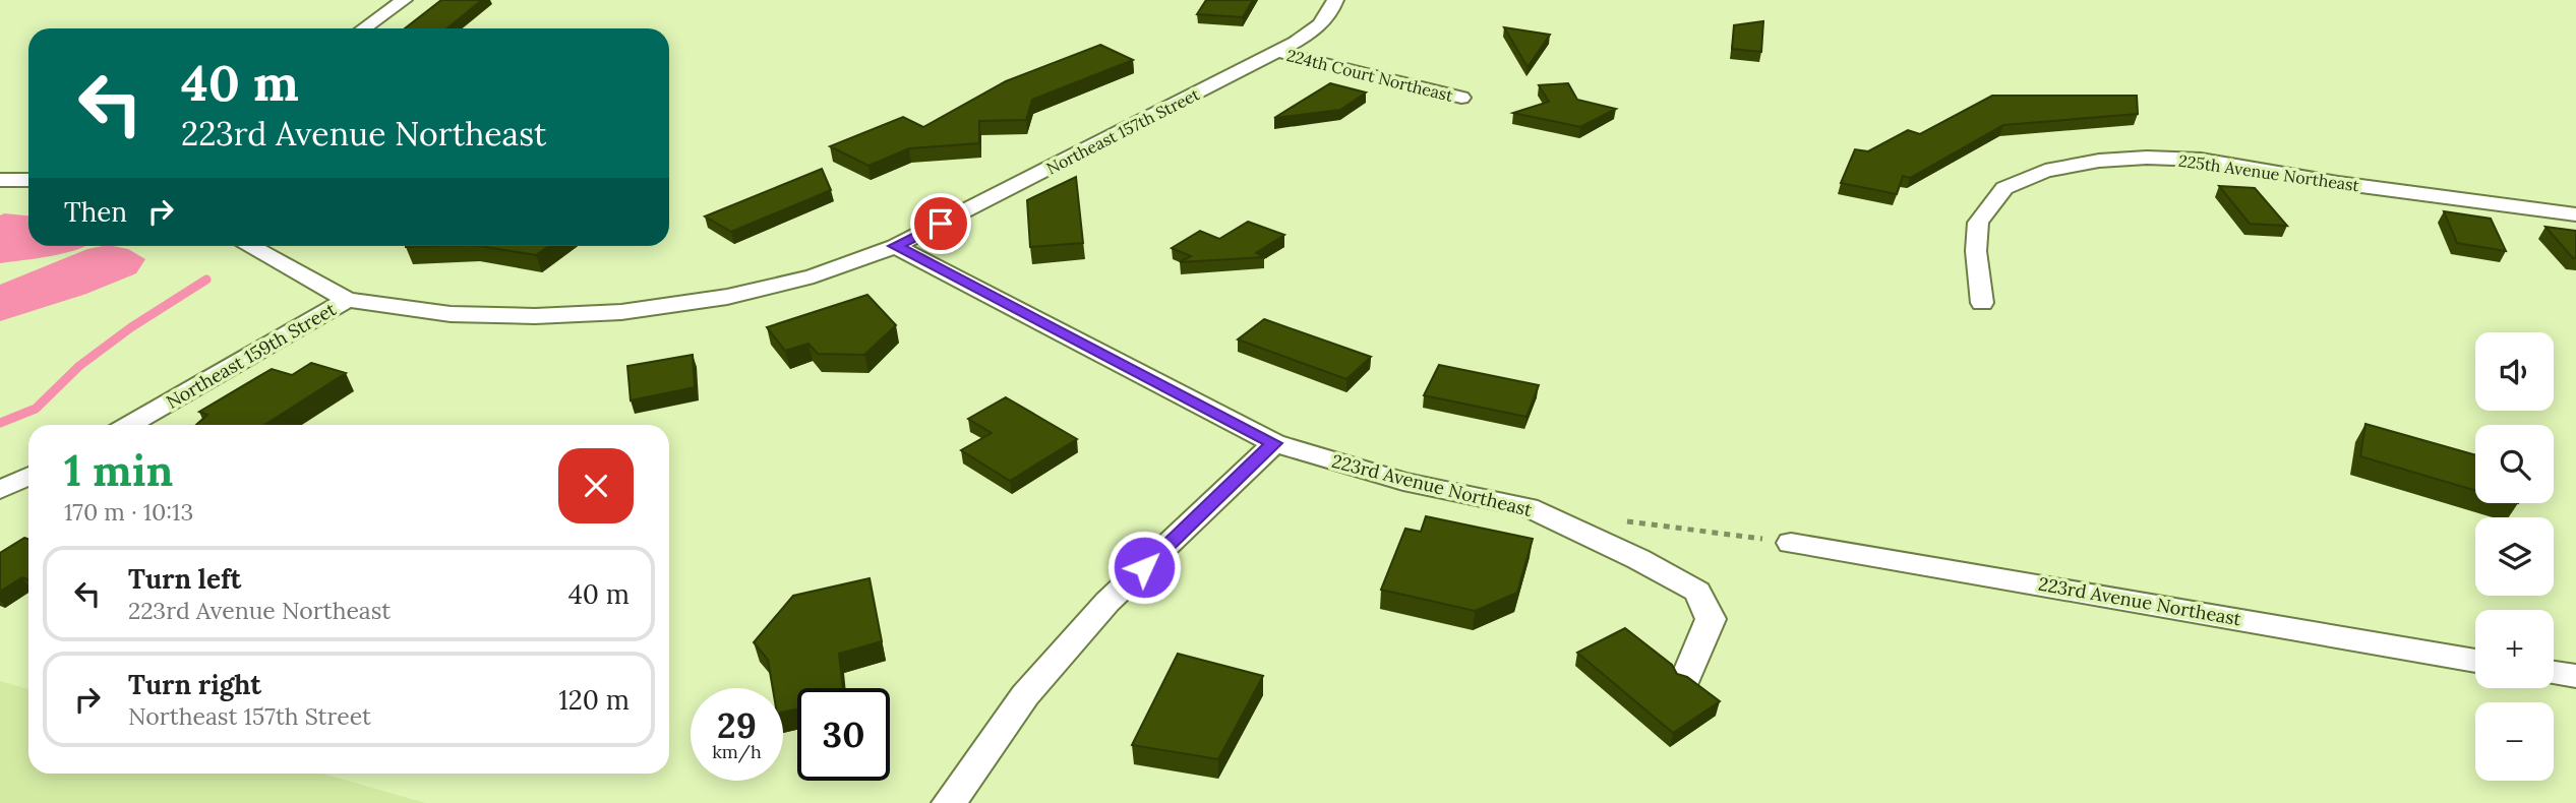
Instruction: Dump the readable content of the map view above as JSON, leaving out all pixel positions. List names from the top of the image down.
{
  "streets": {
    "street": [
      "224th Court Northeast",
      "Northeast 157th Street",
      "225th Avenue Northeast",
      "Northeast 159th Street",
      "223rd Avenue Northeast"
    ]
  },
  "crossings": [
    ["224th Court Northeast", "Northeast 157th Street"],
    ["Northeast 157th Street", "223rd Avenue Northeast"]
  ],
  "page": {
    "turn": ["40 m", "223rd Avenue Northeast"],
    "then": "Then",
    "map_buttons": ["+", "−"],
    "heading": ["1 min", "170 m · 10:13"],
    "list": [
      {
        "name": "Turn left",
        "note": "223rd Avenue Northeast",
        "value": "40 m"
      },
      {
        "name": "Turn right",
        "note": "Northeast 157th Street",
        "value": "120 m"
      }
    ],
    "speed": "29 km/h",
    "limit": "30"
  }
}
